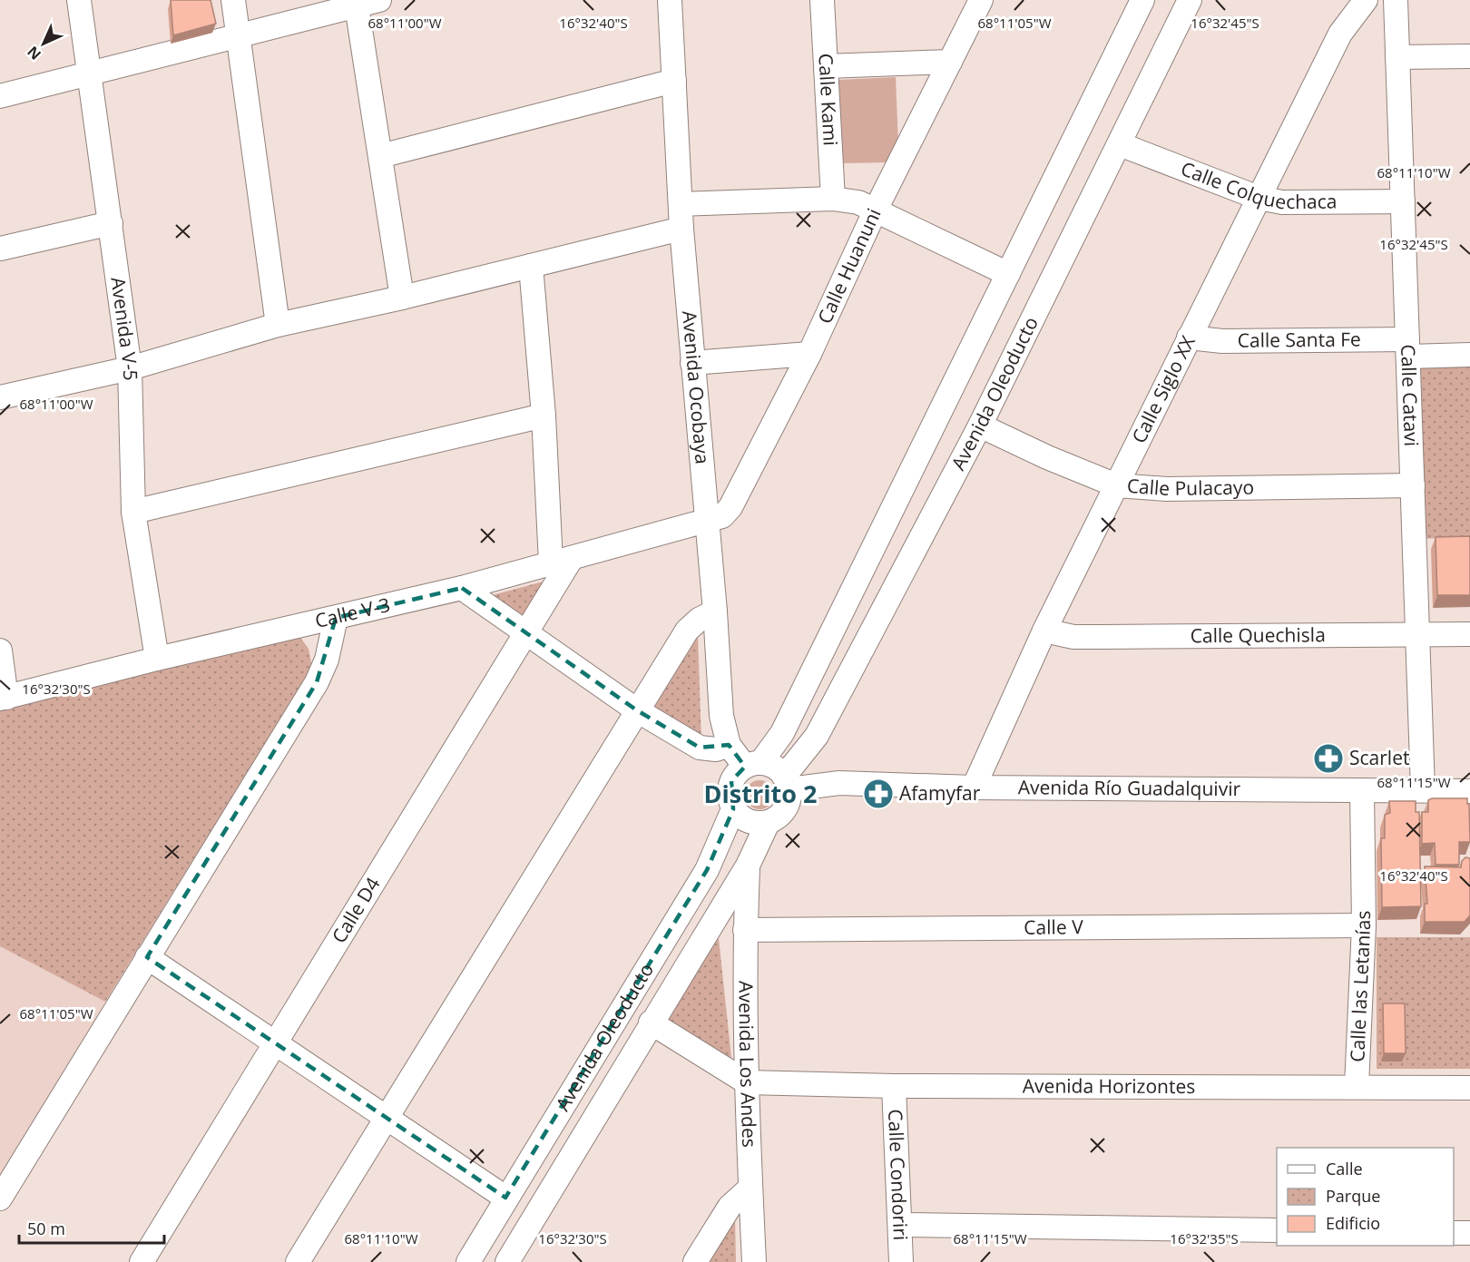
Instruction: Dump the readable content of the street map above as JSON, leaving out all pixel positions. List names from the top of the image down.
{
  "streets": {
    "street": [
      "Calle Kami",
      "Calle Colquechaca",
      "Calle Huanuni",
      "Avenida V-5",
      "Calle Santa Fe",
      "Avenida Ocobaya",
      "Calle Siglo XX",
      "Avenida Oleoducto",
      "Calle Catavi",
      "Calle Pulacayo",
      "Calle V-3",
      "Calle Quechisla",
      "Avenida Río Guadalquivir",
      "Calle D4",
      "Calle V",
      "Calle las Letanías",
      "Avenida Los Andes",
      "Avenida Horizontes",
      "Calle Condoriri"
    ]
  },
  "crossings": [
    ["Calle Colquechaca", "Calle Siglo XX"],
    ["Calle Colquechaca", "Avenida Oleoducto"],
    ["Calle Colquechaca", "Calle Catavi"],
    ["Calle Huanuni", "Avenida Ocobaya"],
    ["Calle Huanuni", "Calle V-3"],
    ["Avenida V-5", "Calle V-3"],
    ["Calle Santa Fe", "Calle Siglo XX"],
    ["Calle Santa Fe", "Calle Catavi"],
    ["Avenida Ocobaya", "Avenida Oleoducto"],
    ["Avenida Ocobaya", "Calle V-3"],
    ["Avenida Ocobaya", "Avenida Río Guadalquivir"],
    ["Calle Siglo XX", "Calle Pulacayo"],
    ["Calle Siglo XX", "Calle Quechisla"],
    ["Calle Siglo XX", "Avenida Río Guadalquivir"],
    ["Avenida Oleoducto", "Calle Pulacayo"],
    ["Avenida Oleoducto", "Avenida Río Guadalquivir"],
    ["Avenida Oleoducto", "Avenida Los Andes"],
    ["Calle Catavi", "Calle Pulacayo"],
    ["Calle Catavi", "Calle Quechisla"],
    ["Calle Catavi", "Avenida Río Guadalquivir"],
    ["Calle V-3", "Calle D4"],
    ["Avenida Río Guadalquivir", "Calle las Letanías"],
    ["Calle V", "Calle las Letanías"],
    ["Calle V", "Avenida Los Andes"],
    ["Calle las Letanías", "Avenida Horizontes"],
    ["Avenida Los Andes", "Avenida Horizontes"],
    ["Avenida Horizontes", "Calle Condoriri"]
  ],
  "districts": ["Distrito 2"],
  "places": {
    "pharmacy": ["Scarlet", "Afamyfar"]
  },
  "legend": ["Calle", "Parque", "Edificio"],
  "scale_bar": "50 m",
  "north": "bottom left",
  "coordinates": [
    "16°32'45\"S",
    "68°11'00\"W",
    "16°32'40\"S",
    "68°11'05\"W",
    "68°11'10\"W",
    "16°32'30\"S",
    "68°11'15\"W",
    "16°32'35\"S"
  ]
}
